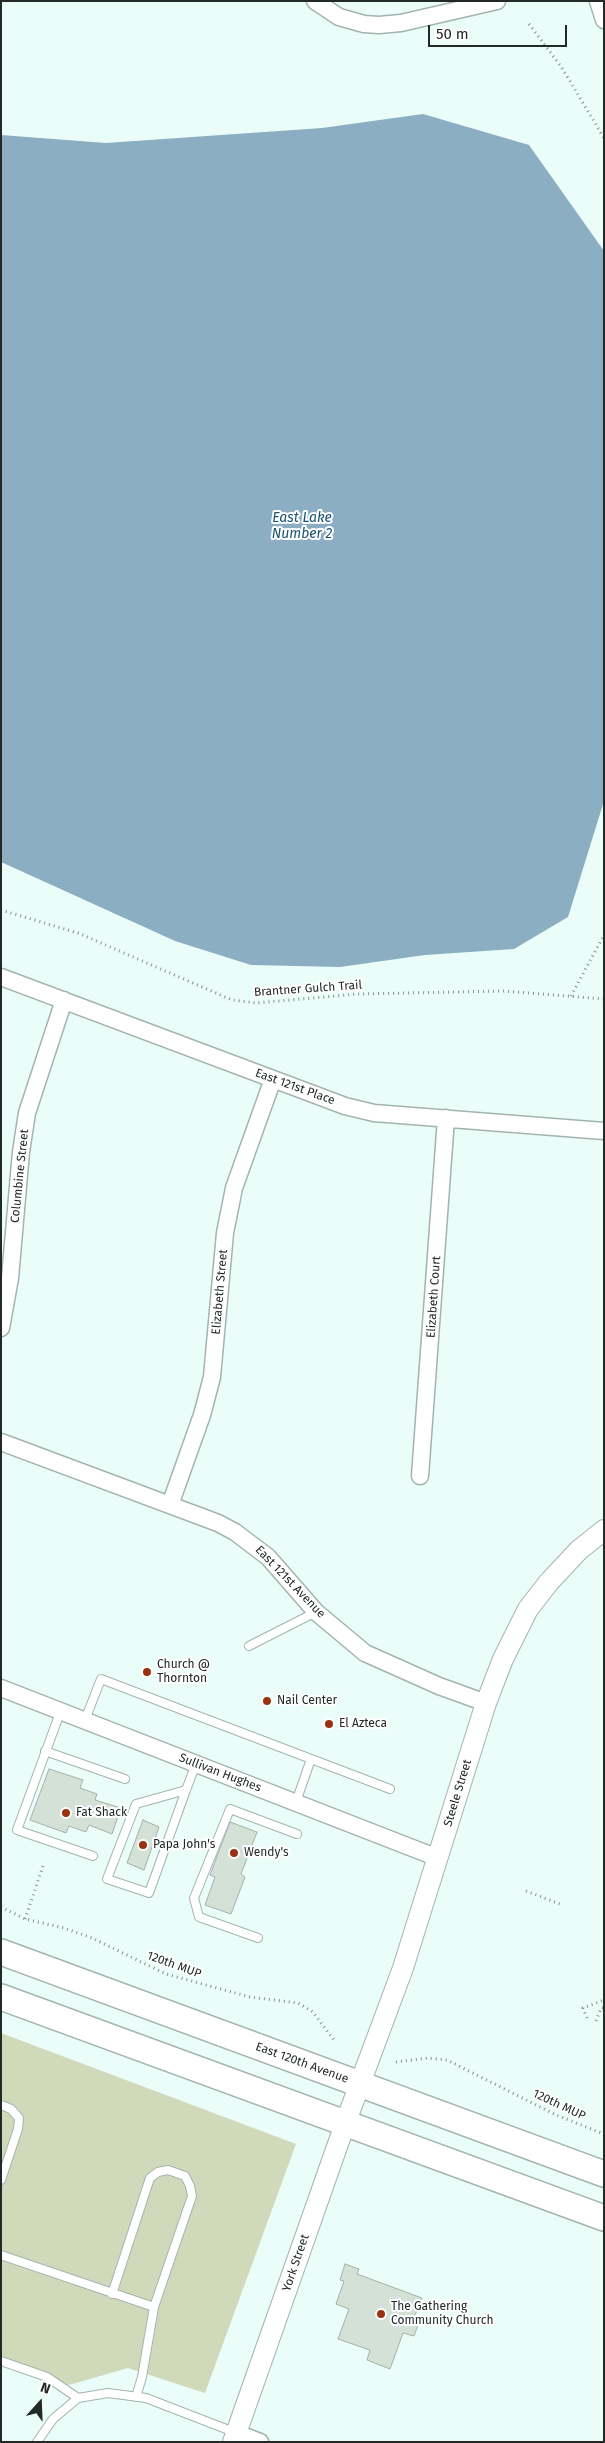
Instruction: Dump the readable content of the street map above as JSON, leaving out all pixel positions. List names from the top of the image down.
{
  "streets": {
    "main road": ["East 120th Avenue"],
    "street": [
      "East 121st Place",
      "Columbine Street",
      "Elizabeth Street",
      "Elizabeth Court",
      "East 121st Avenue",
      "Sullivan Hughes",
      "Steele Street",
      "York Street"
    ],
    "path": ["Brantner Gulch Trail", "120th MUP"]
  },
  "crossings": [
    ["East 121st Place", "Columbine Street"],
    ["East 121st Place", "Elizabeth Street"],
    ["East 121st Place", "Elizabeth Court"],
    ["Elizabeth Street", "East 121st Avenue"],
    ["East 121st Avenue", "Steele Street"],
    ["Sullivan Hughes", "Steele Street"],
    ["Steele Street", "East 120th Avenue"],
    ["Steele Street", "York Street"],
    ["East 120th Avenue", "York Street"]
  ],
  "water": ["East Lake Number 2"],
  "places": [
    "Church @ Thornton",
    "Nail Center",
    "El Azteca",
    "Fat Shack",
    "Papa John's",
    "Wendy's",
    "The Gathering Community Church"
  ],
  "scale_bar": "50 m",
  "north": "top"
}
